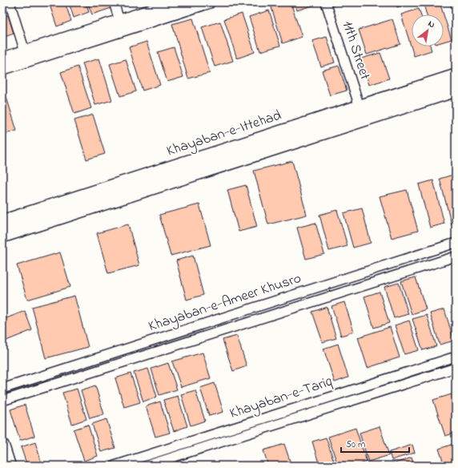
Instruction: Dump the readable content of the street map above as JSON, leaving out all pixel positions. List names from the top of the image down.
{
  "streets": {
    "main road": ["Khayaban-e-Ittehad"],
    "street": ["11th Street", "Khayaban-e-Ameer Khusro", "Khayaban-e-Tariq"]
  },
  "crossings": [
    ["11th Street", "Khayaban-e-Ittehad"]
  ],
  "scale_bar": "50 m",
  "north": "top right"
}
